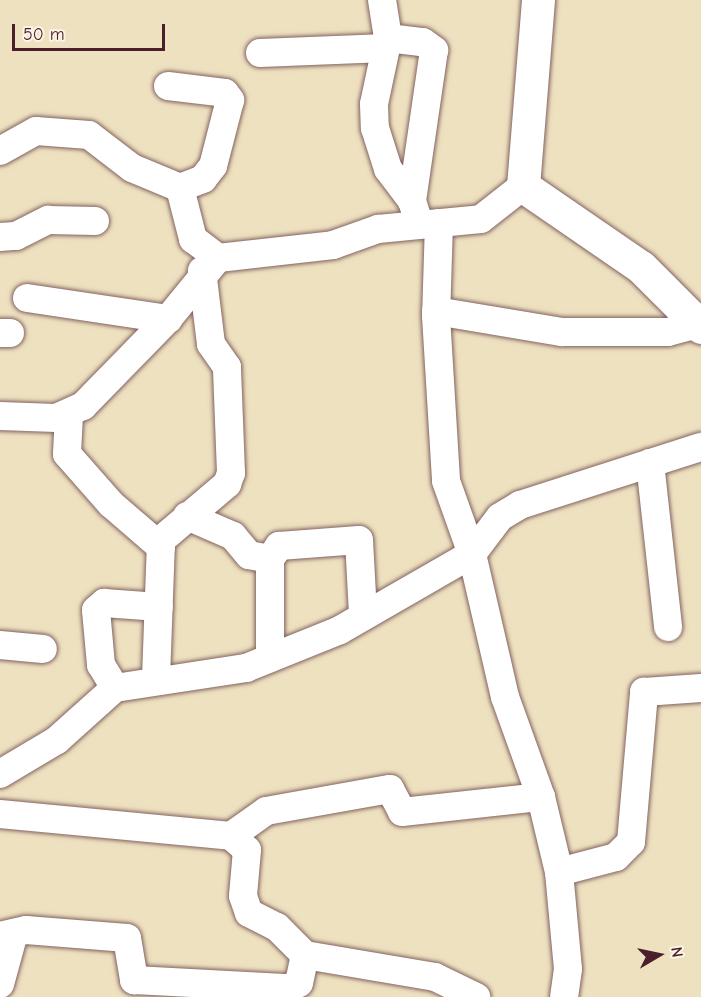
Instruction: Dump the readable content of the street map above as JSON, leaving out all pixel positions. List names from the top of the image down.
{
  "scale_bar": "50 m",
  "north": "right"
}
